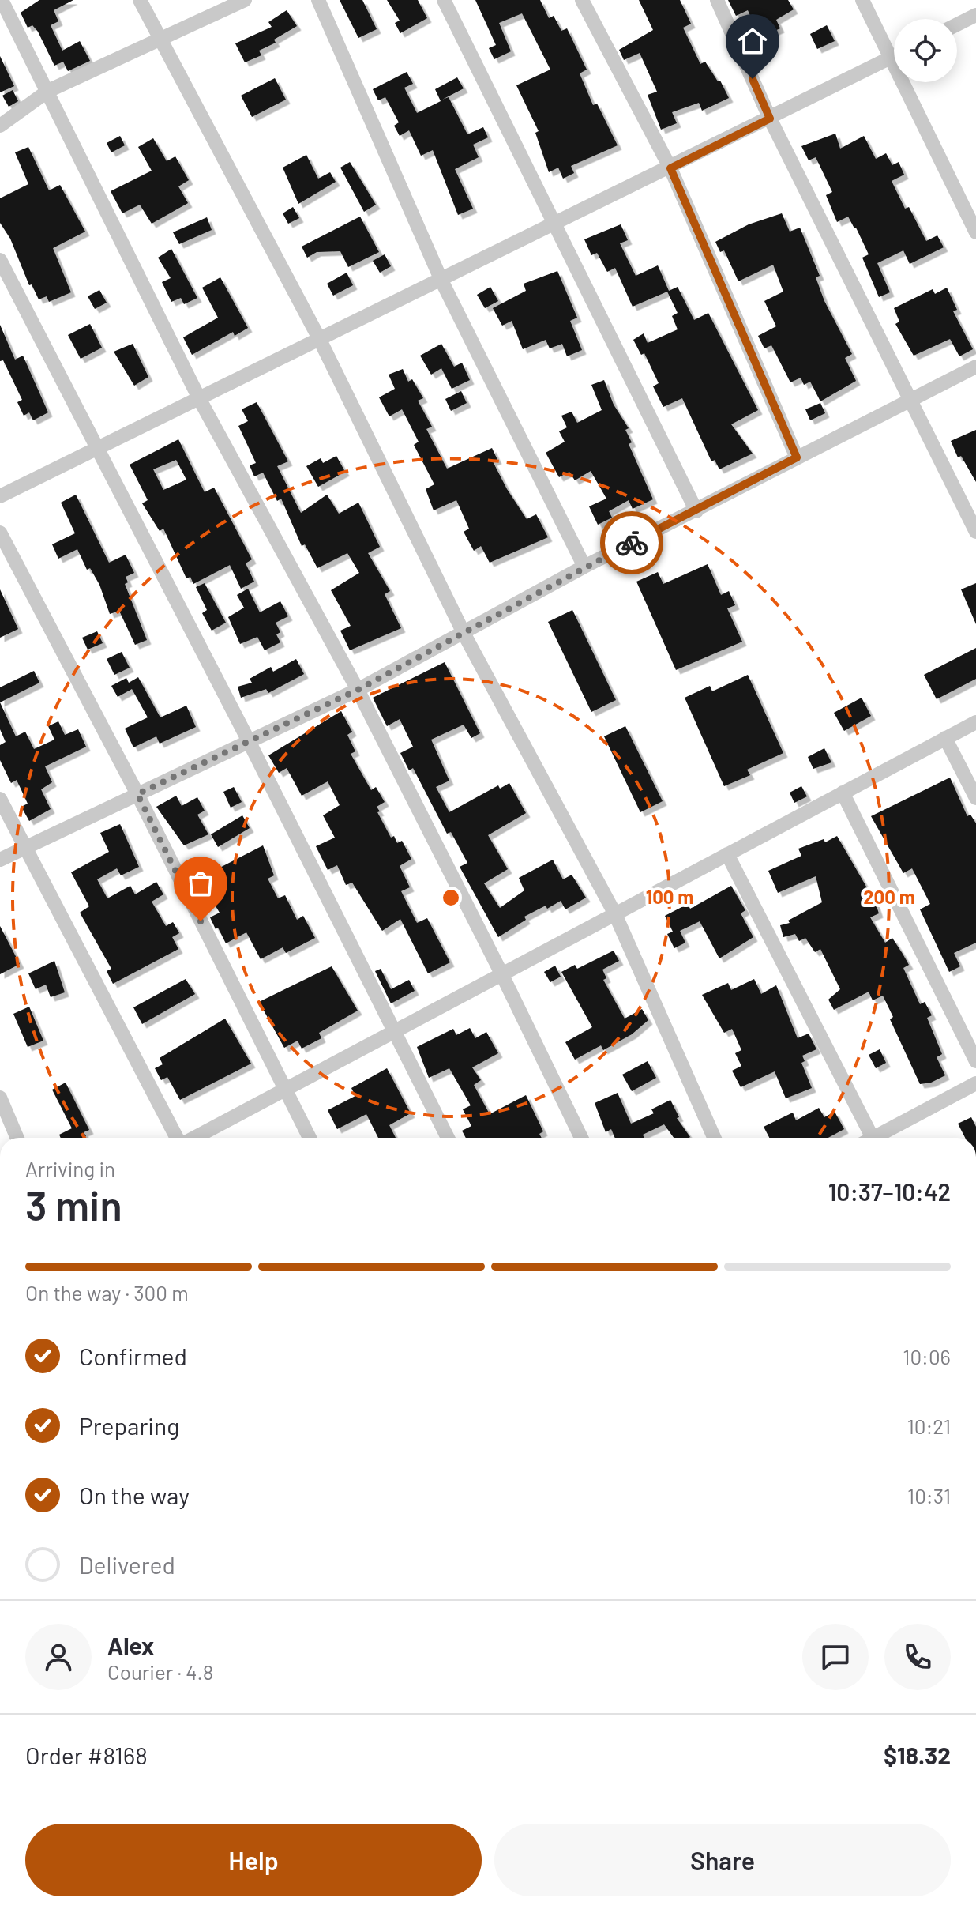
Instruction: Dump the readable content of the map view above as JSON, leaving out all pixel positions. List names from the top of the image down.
{
  "page": {
    "heading": ["3 min", "Arriving in", "10:37–10:42"],
    "panel": [
      "Alex",
      "Courier · 4.8",
      "Order #8168",
      "$18.32"
    ],
    "bar": "On the way · 300 m",
    "list": [
      ["Confirmed", "10:06"],
      ["Preparing", "10:21"],
      ["On the way", "10:31"],
      "Delivered"
    ],
    "buttons": ["Help", "Share"]
  },
  "rings": ["100 m", "200 m"]
}
